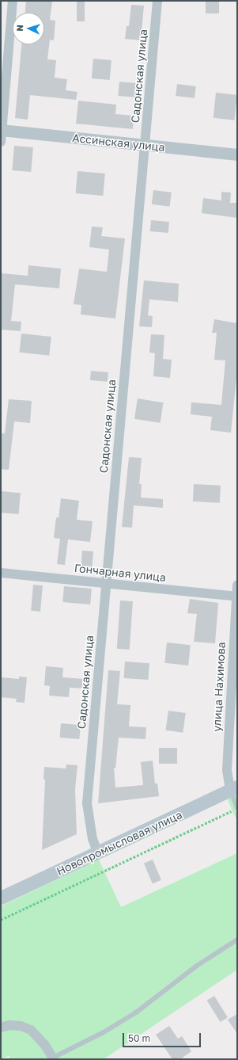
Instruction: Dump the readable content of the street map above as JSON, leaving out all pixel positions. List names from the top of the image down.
{
  "streets": {
    "main road": ["Новопромысловая улица"],
    "street": [
      "Садонская улица",
      "Ассинская улица",
      "Гончарная улица",
      "улица Нахимова"
    ]
  },
  "crossings": [
    ["Садонская улица", "Ассинская улица"],
    ["Садонская улица", "Гончарная улица"],
    ["Садонская улица", "Новопромысловая улица"],
    ["Гончарная улица", "улица Нахимова"],
    ["улица Нахимова", "Новопромысловая улица"]
  ],
  "scale_bar": "50 m",
  "north": "left"
}
